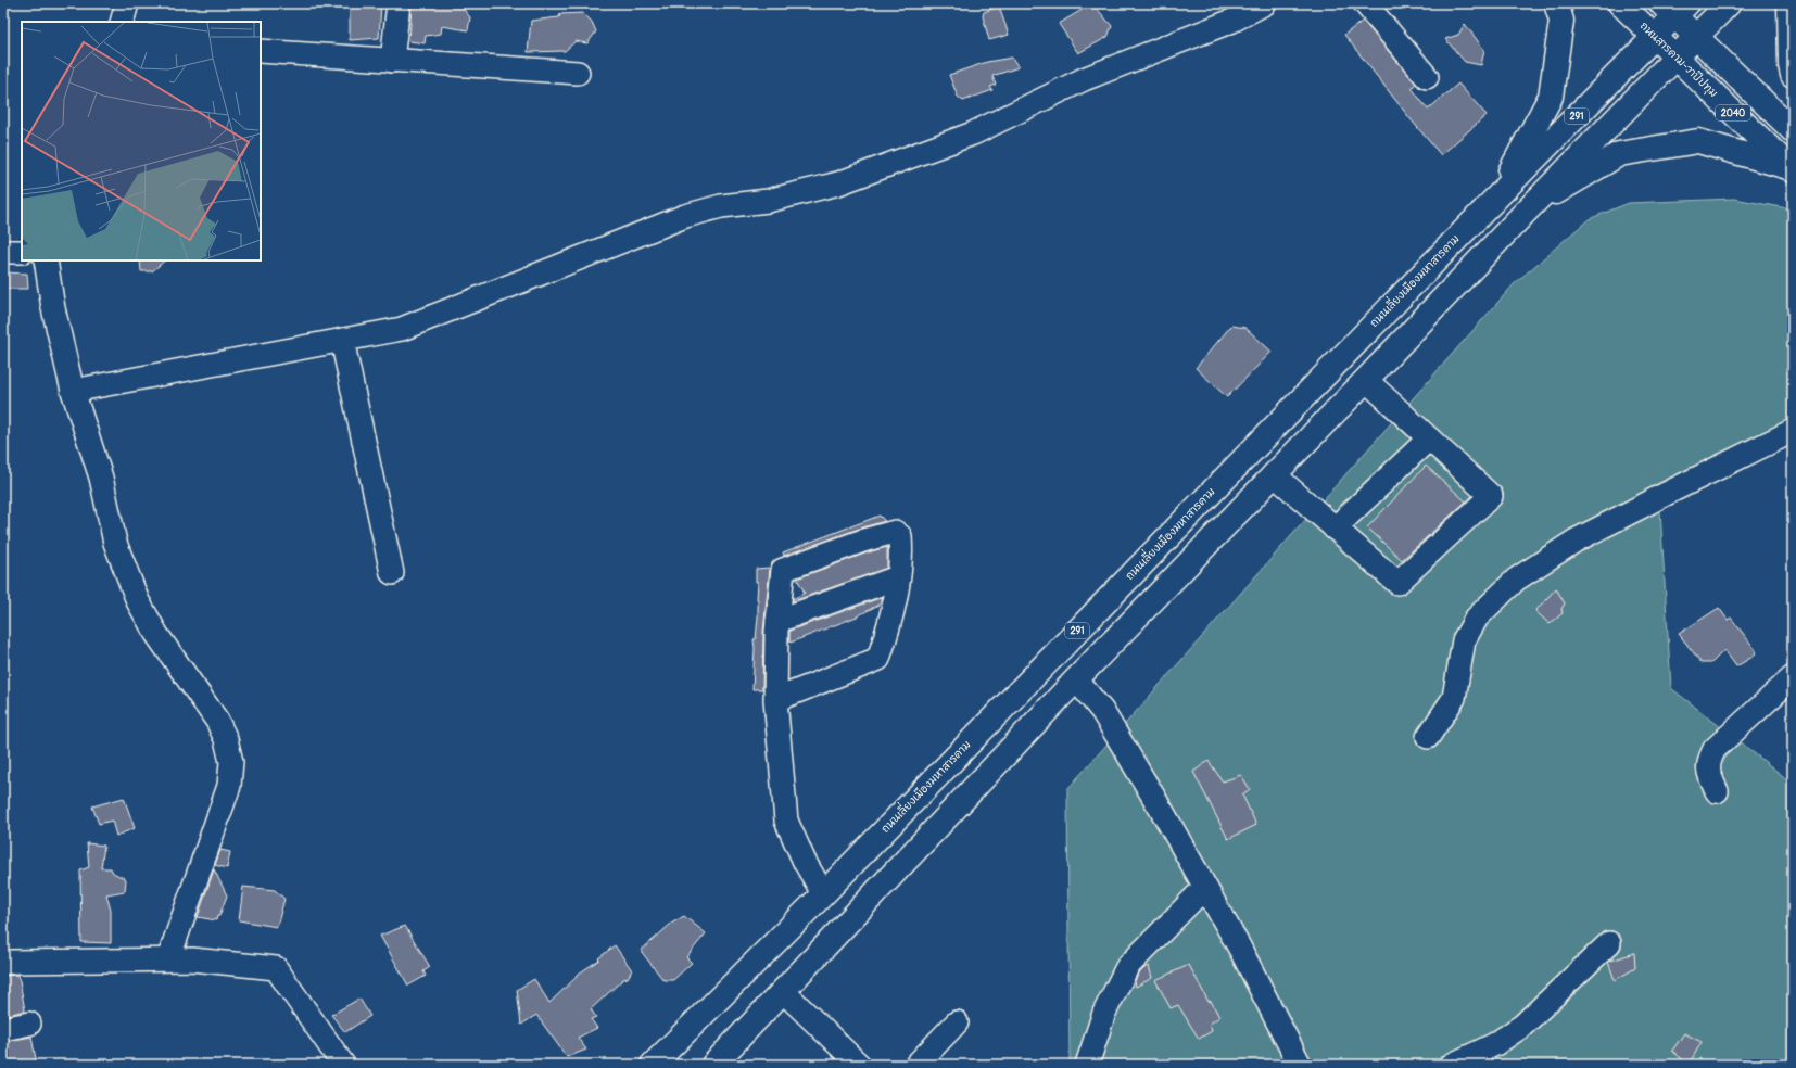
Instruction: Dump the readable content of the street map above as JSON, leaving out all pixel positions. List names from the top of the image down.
{
  "streets": {
    "main road": [
      "ถนนสารคาม-วาปีปทุม",
      "2040",
      "291",
      "ถนนเลี่ยงเมืองมหาสารคาม"
    ]
  },
  "crossings": [
    ["ถนนสารคาม-วาปีปทุม", "291"],
    ["ถนนสารคาม-วาปีปทุม", "ถนนเลี่ยงเมืองมหาสารคาม"],
    ["2040", "291"],
    ["2040", "ถนนเลี่ยงเมืองมหาสารคาม"]
  ]
}
